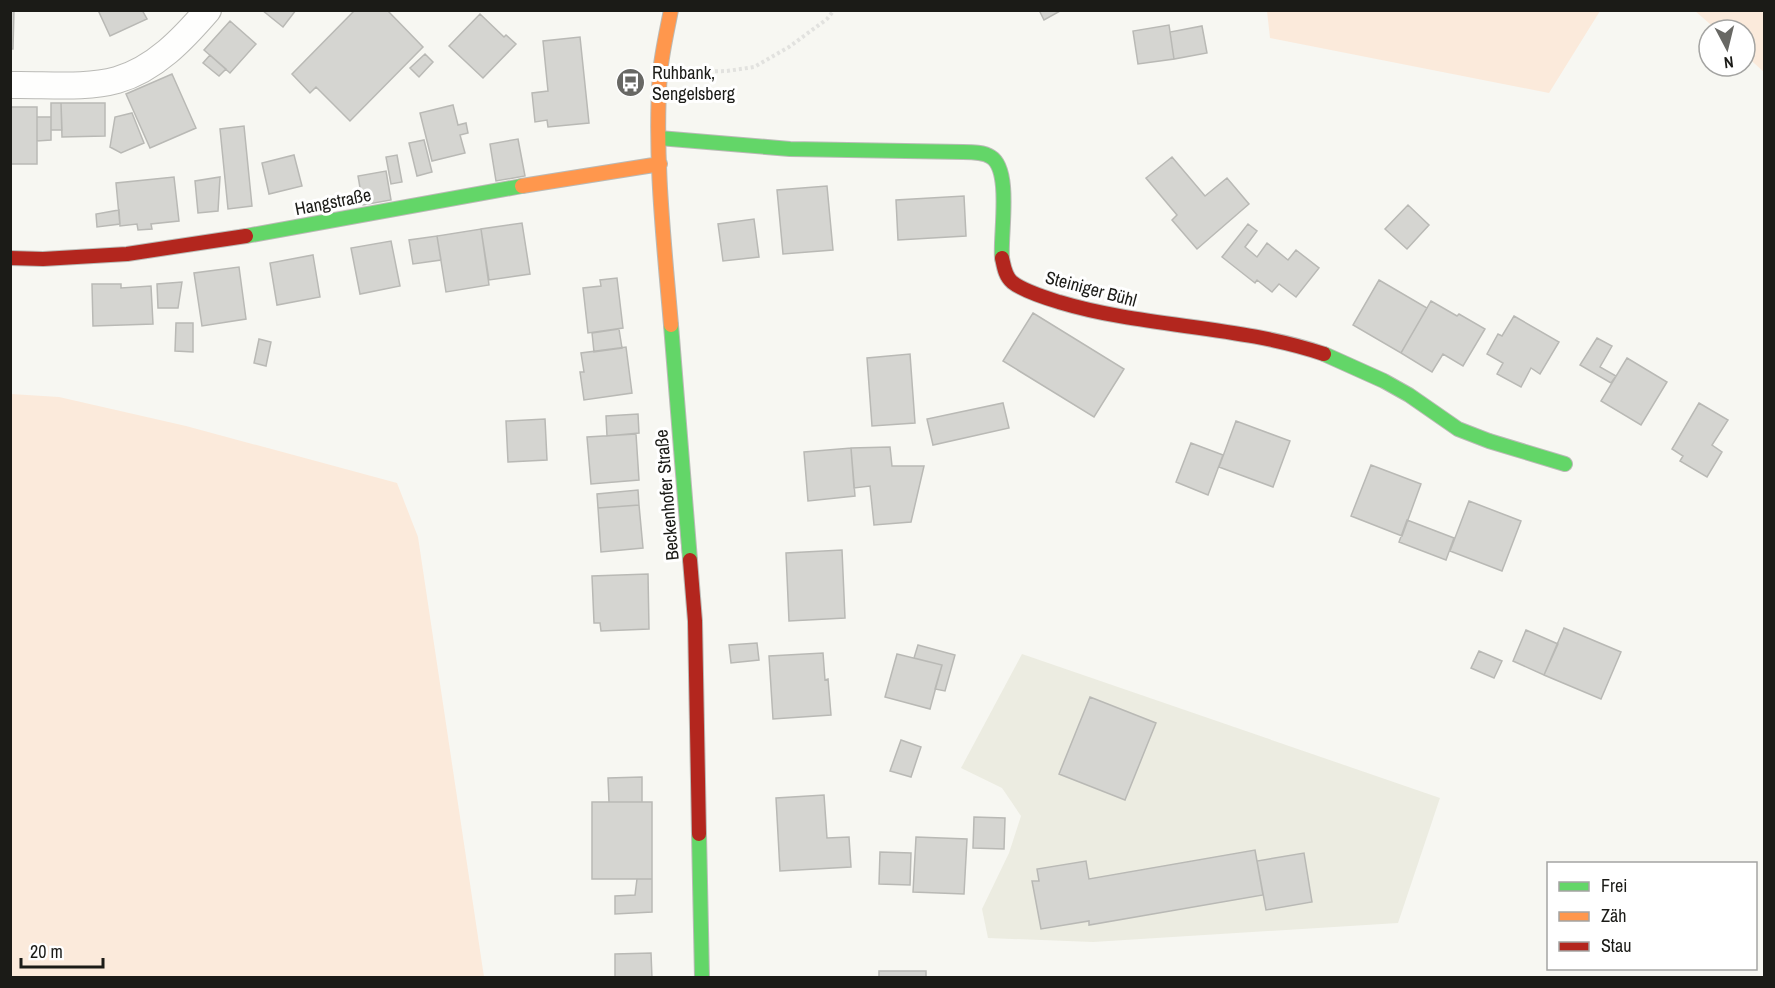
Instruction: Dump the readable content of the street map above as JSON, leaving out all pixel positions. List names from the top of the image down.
{
  "streets": {
    "street": ["Hangstraße", "Steiniger Bühl", "Beckenhofer Straße"]
  },
  "crossings": [
    ["Hangstraße", "Beckenhofer Straße"],
    ["Steiniger Bühl", "Beckenhofer Straße"]
  ],
  "places": {
    "bus stop": ["Ruhbank, Sengelsberg"]
  },
  "legend": ["Frei", "Zäh", "Stau"],
  "scale_bar": "20 m",
  "north": "bottom"
}
